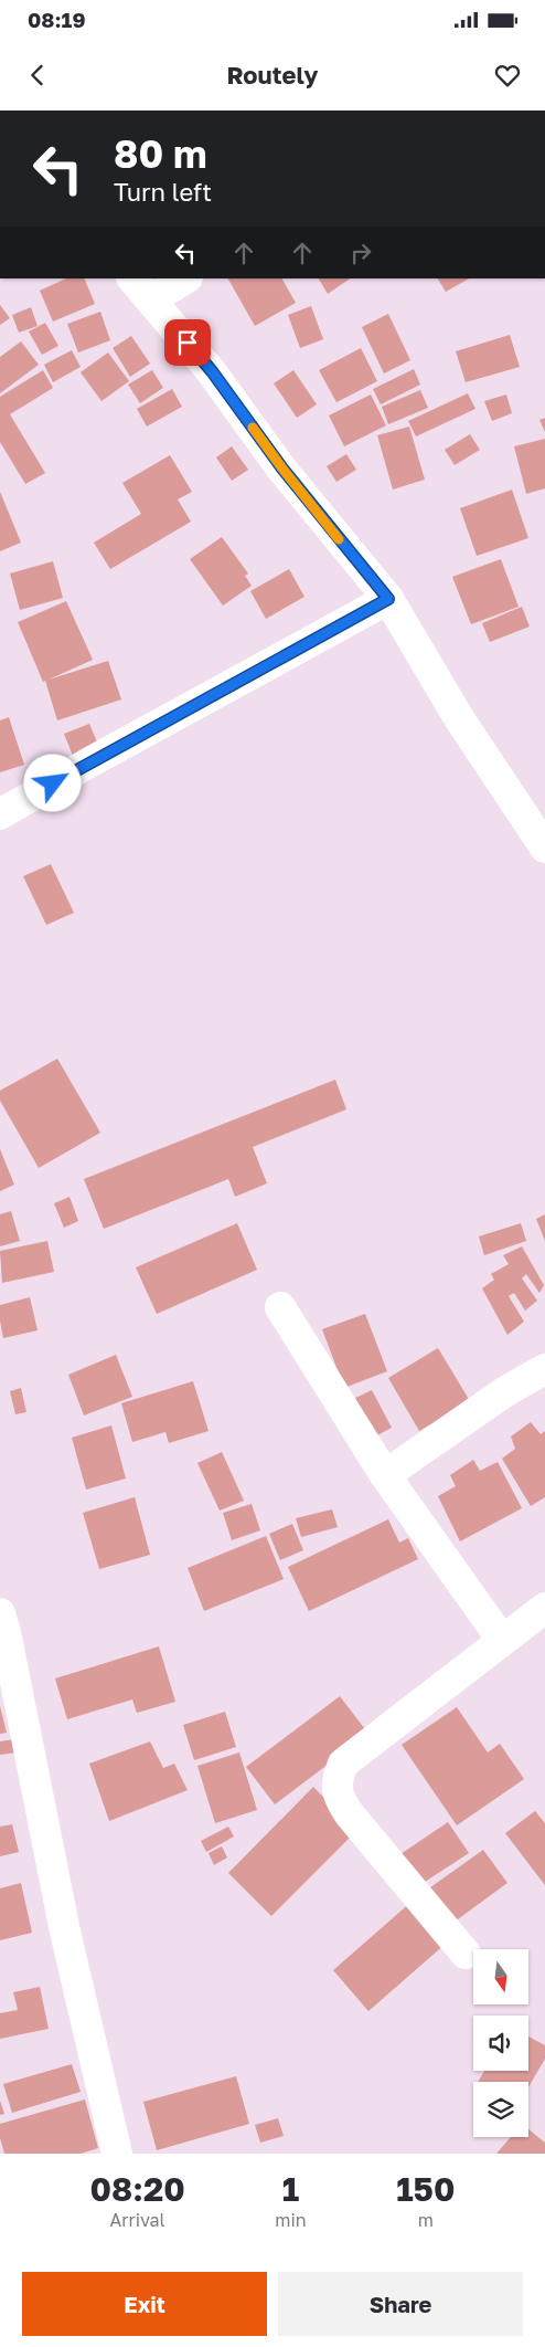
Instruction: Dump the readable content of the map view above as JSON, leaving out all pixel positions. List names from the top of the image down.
{
  "north": "bottom",
  "page": {
    "status": "08:19",
    "header": "Routely",
    "turn": ["80 m", "Turn left"],
    "eta": [
      "08:20",
      "Arrival",
      "1",
      "min",
      "150",
      "m"
    ],
    "buttons": ["Exit", "Share"]
  }
}
